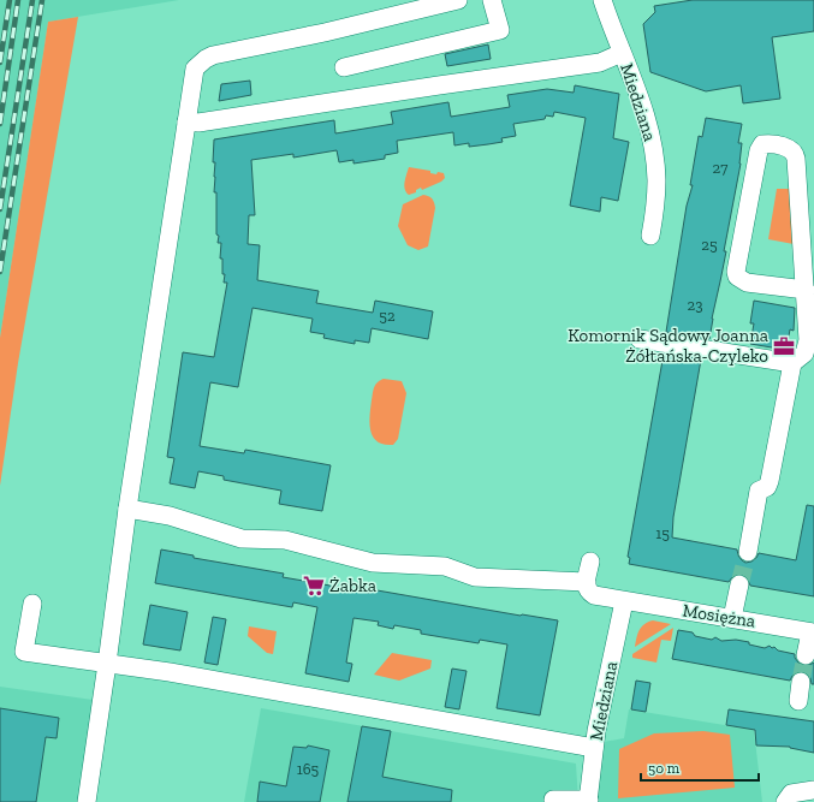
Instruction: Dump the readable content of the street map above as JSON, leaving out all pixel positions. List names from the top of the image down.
{
  "streets": {
    "street": ["Miedziana", "Mosiężna"]
  },
  "crossings": [
    ["Miedziana", "Mosiężna"]
  ],
  "places": {
    "office": ["Komornik Sądowy Joanna Żółtańska-Czyleko"],
    "supermarket": ["Żabka"]
  },
  "house_numbers": [
    "27",
    "25",
    "23",
    "52",
    "15",
    "165"
  ],
  "scale_bar": "50 m"
}
